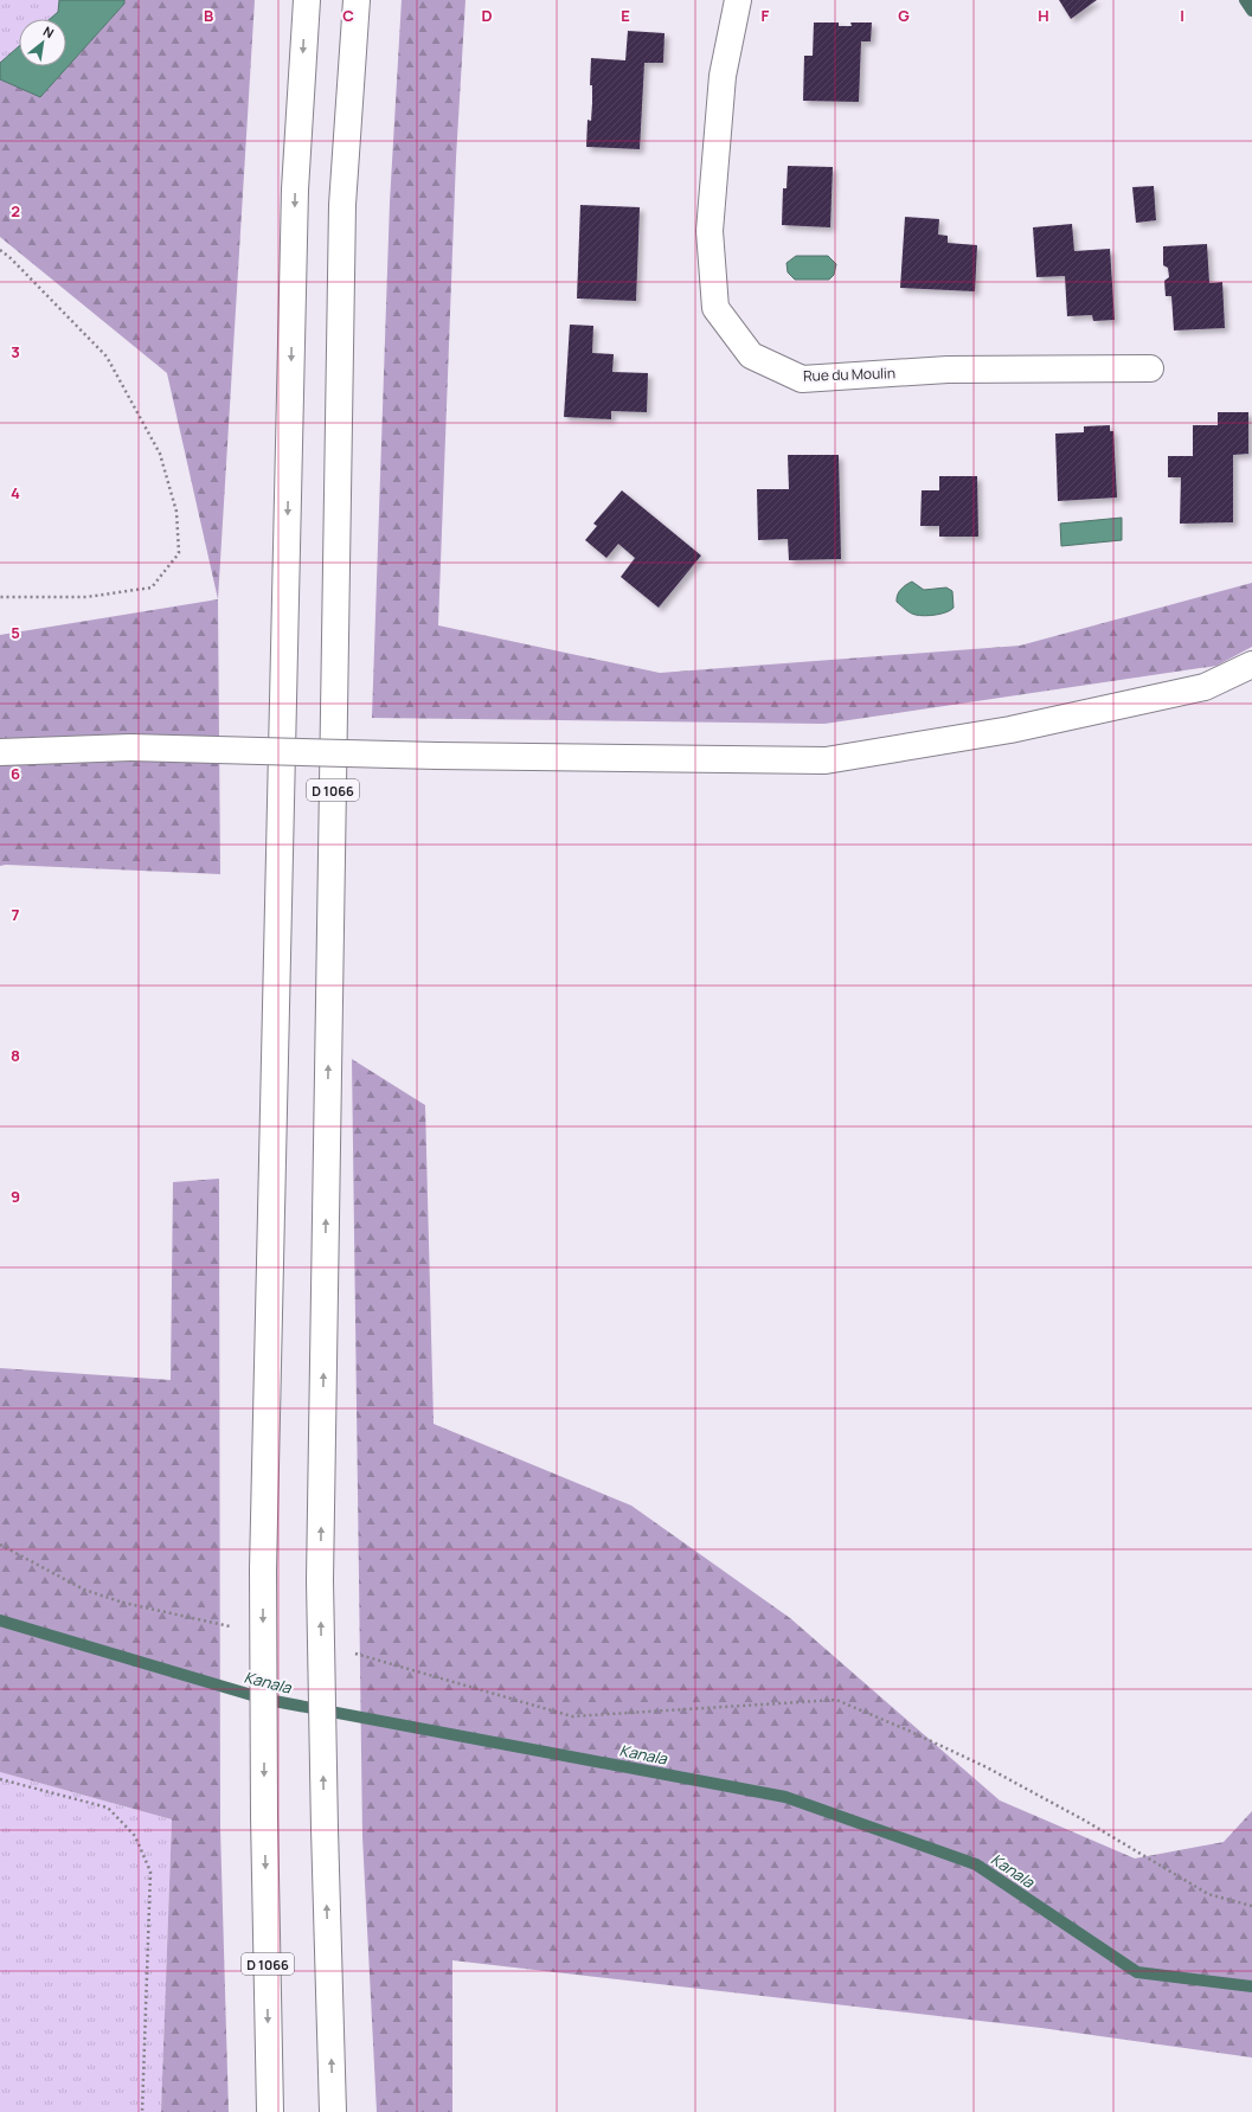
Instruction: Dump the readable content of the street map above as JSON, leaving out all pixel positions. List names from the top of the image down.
{
  "streets": {
    "main road": ["Rue du Moulin", "D 1066"]
  },
  "water": ["Kanala"],
  "north": "top right",
  "grid": {
    "columns": [
      "B",
      "C",
      "D",
      "E",
      "F",
      "G",
      "H",
      "I"
    ],
    "rows": [
      "2",
      "3",
      "4",
      "5",
      "6",
      "7",
      "8",
      "9"
    ]
  }
}
